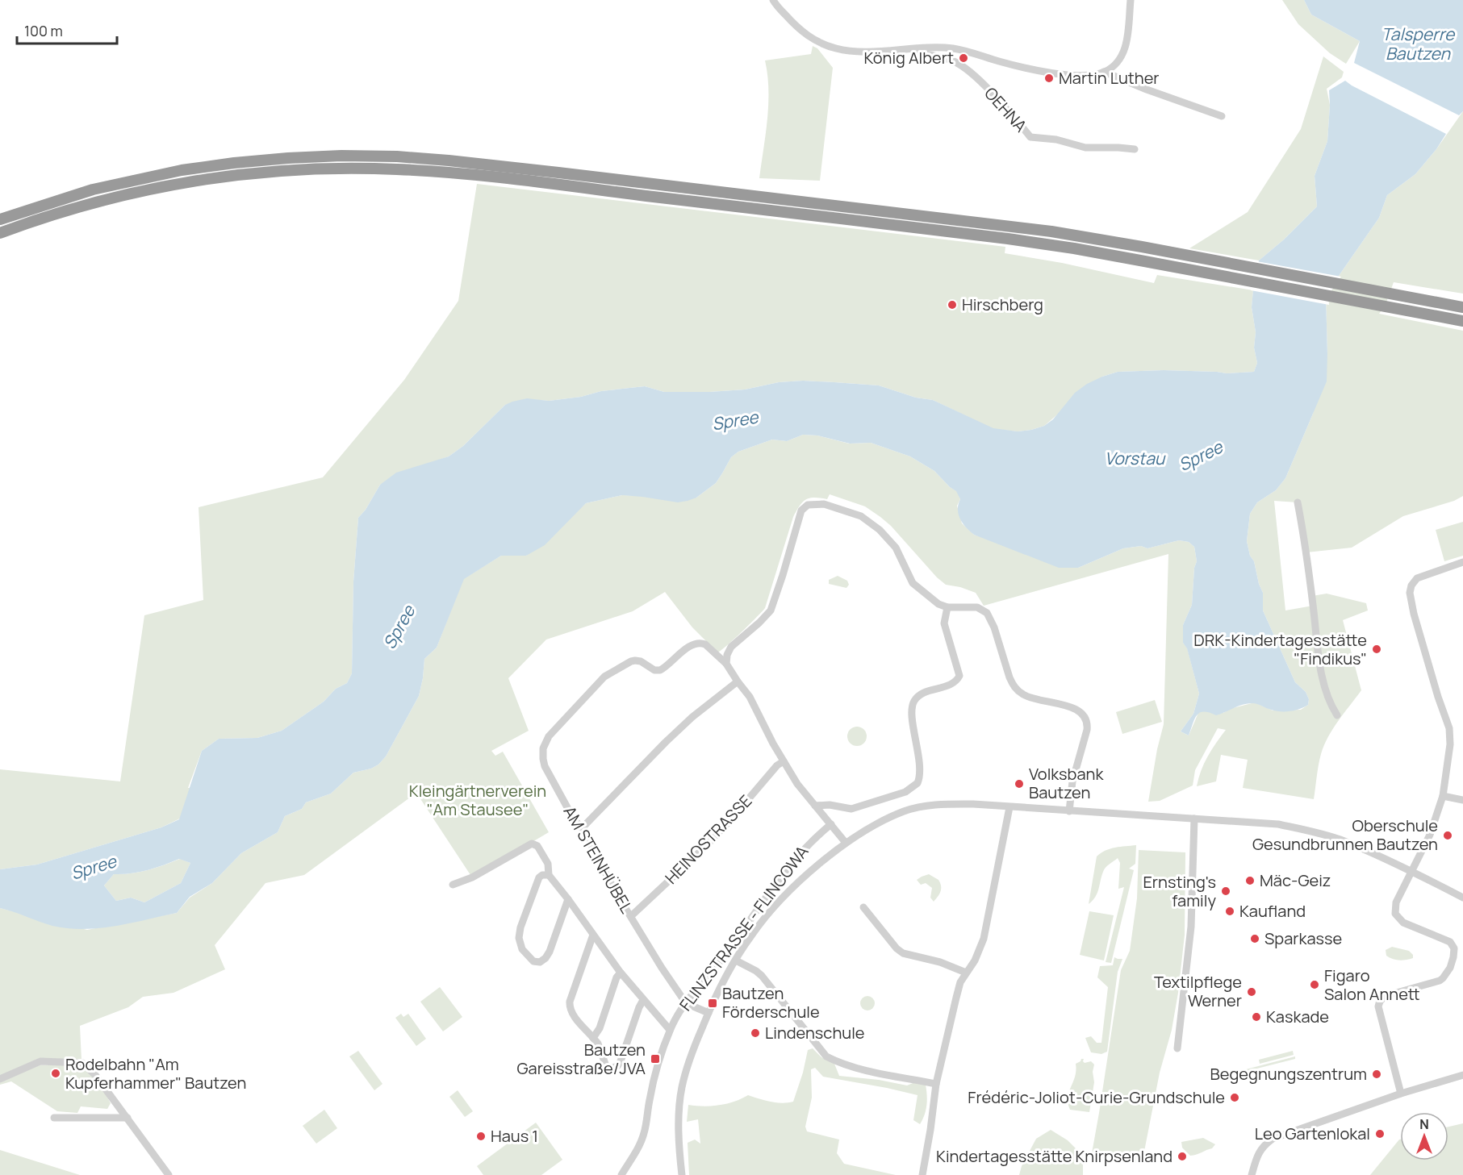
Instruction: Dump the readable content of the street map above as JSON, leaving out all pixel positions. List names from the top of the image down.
{
  "streets": {
    "street": [
      "OEHNA",
      "HEINOSTRASSE",
      "AM STEINHÜBEL",
      "FLINZSTRASSE - FLINCOWA"
    ]
  },
  "crossings": [
    ["HEINOSTRASSE", "AM STEINHÜBEL"],
    ["AM STEINHÜBEL", "FLINZSTRASSE - FLINCOWA"]
  ],
  "water": ["Talsperre Bautzen", "Spree", "Vorstau"],
  "parks": ["Kleingärtnerverein \"Am Stausee\""],
  "places": {
    "other": [
      "König Albert",
      "Martin Luther",
      "Hirschberg",
      "DRK-Kindertagesstätte \"Findikus\"",
      "Volksbank Bautzen",
      "Oberschule Gesundbrunnen Bautzen",
      "Mäc-Geiz",
      "Ernsting's family",
      "Kaufland",
      "Sparkasse",
      "Figaro Salon Annett",
      "Textilpflege Werner",
      "Kaskade",
      "Lindenschule",
      "Rodelbahn \"Am Kupferhammer\" Bautzen",
      "Begegnungszentrum",
      "Frédéric-Joliot-Curie-Grundschule",
      "Leo Gartenlokal",
      "Haus 1",
      "Kindertagesstätte Knirpsenland"
    ],
    "transit": ["Bautzen Förderschule", "Bautzen Gareisstraße/JVA"]
  },
  "scale_bar": "100 m",
  "north": "top"
}
